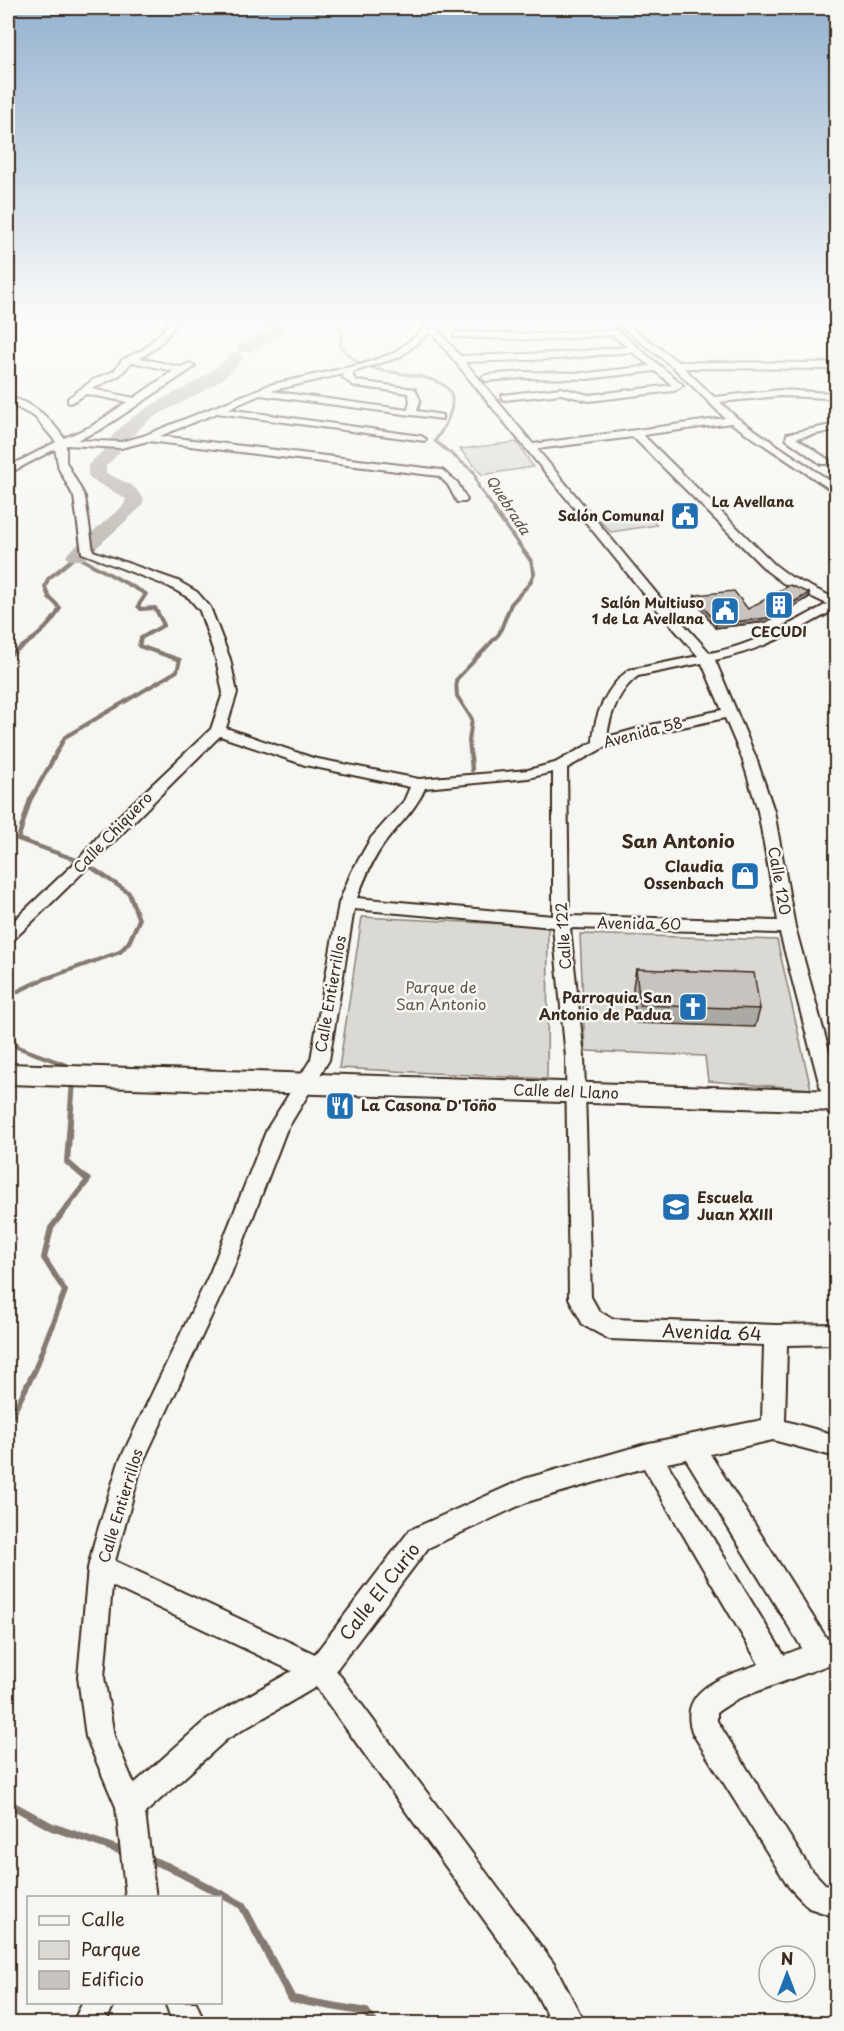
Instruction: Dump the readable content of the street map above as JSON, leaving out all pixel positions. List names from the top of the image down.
{
  "streets": {
    "main road": ["Calle del Llano"],
    "street": [
      "Avenida 58",
      "Calle Chiquero",
      "Calle 120",
      "Avenida 60",
      "Calle 122",
      "Calle Entierrillos",
      "Avenida 64",
      "Calle El Curio"
    ]
  },
  "crossings": [
    ["Avenida 58", "Calle 120"],
    ["Avenida 58", "Calle 122"],
    ["Avenida 58", "Calle Entierrillos"],
    ["Calle 120", "Avenida 60"],
    ["Calle 120", "Calle del Llano"],
    ["Avenida 60", "Calle 122"],
    ["Avenida 60", "Calle Entierrillos"],
    ["Calle 122", "Calle del Llano"],
    ["Calle 122", "Avenida 64"],
    ["Calle Entierrillos", "Calle del Llano"]
  ],
  "districts": ["La Avellana", "San Antonio"],
  "water": ["Quebrada"],
  "parks": ["Parque de San Antonio"],
  "places": {
    "public building": ["Salón Comunal", "Salón Multiuso 1 de La Avellana"],
    "building": ["CECUDI"],
    "shop": ["Claudia Ossenbach"],
    "church": ["Parroquia San Antonio de Padua"],
    "restaurant": ["La Casona D'Toño"],
    "school or university": ["Escuela Juan XXIII"]
  },
  "legend": ["Calle", "Parque", "Edificio"],
  "north": "top"
}
